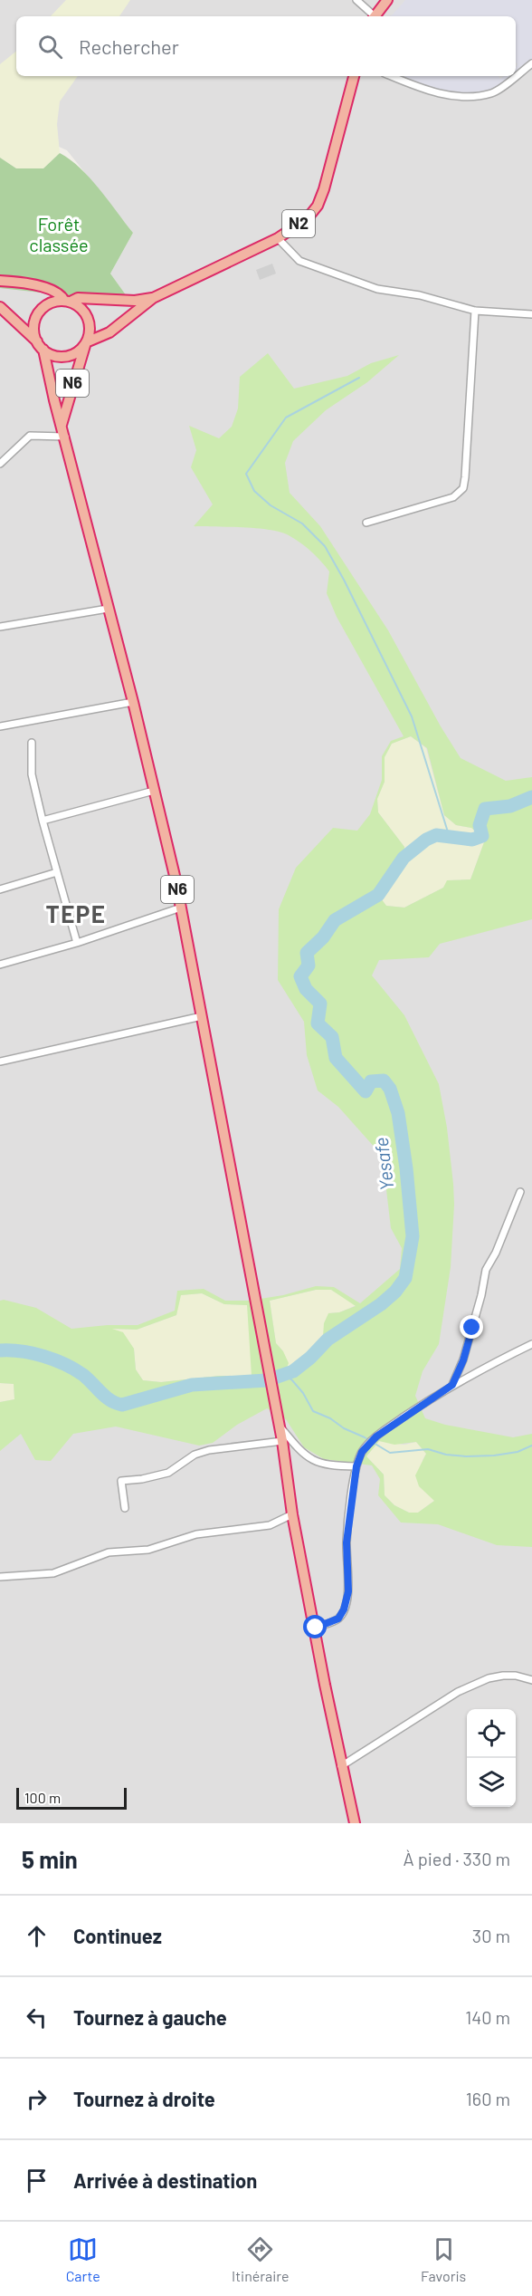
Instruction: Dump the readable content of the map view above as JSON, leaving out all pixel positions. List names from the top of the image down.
{
  "streets": {
    "highway": ["N2", "N6"]
  },
  "crossings": [
    ["N2", "N6"]
  ],
  "districts": ["TEPE"],
  "water": ["Yesafe"],
  "parks": ["Forêt classée"],
  "scale_bar": "100 m",
  "page": {
    "search": "Rechercher",
    "scale": "100 m",
    "heading": ["5 min", "À pied · 330 m"],
    "list": [
      ["Continuez", "30 m"],
      ["Tournez à gauche", "140 m"],
      ["Tournez à droite", "160 m"],
      "Arrivée à destination"
    ],
    "nav": ["Carte", "Itinéraire", "Favoris"]
  }
}
